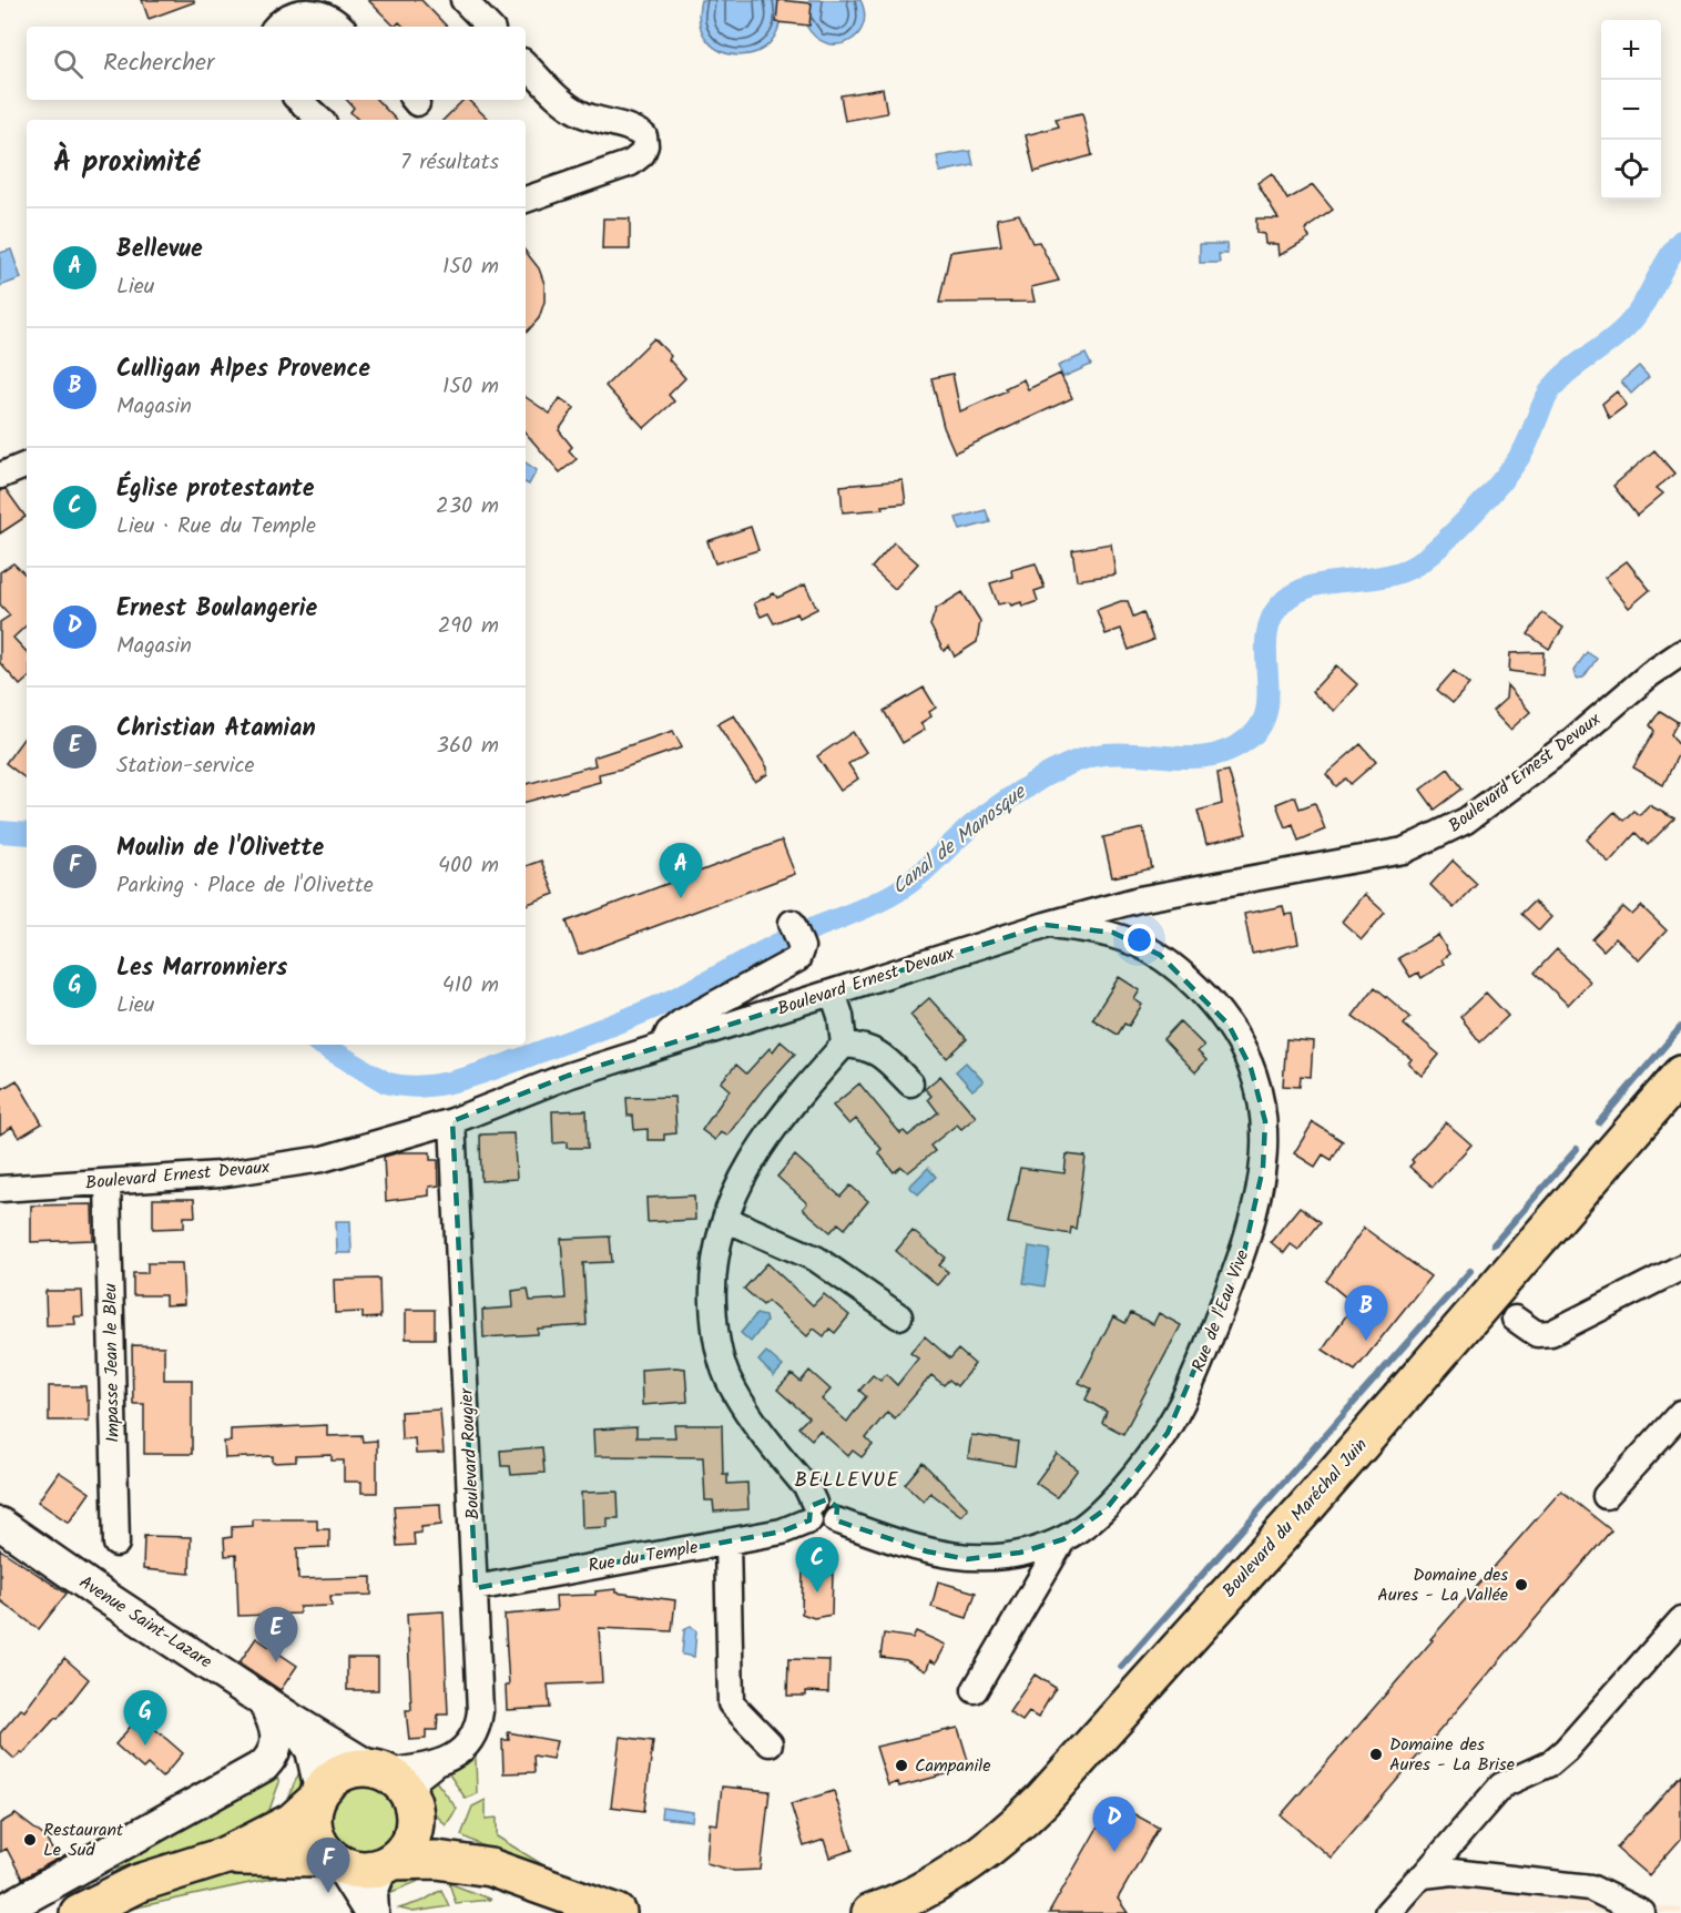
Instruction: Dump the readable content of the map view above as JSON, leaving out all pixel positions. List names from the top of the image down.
{
  "streets": {
    "main road": ["Boulevard du Maréchal Juin"],
    "street": [
      "Boulevard Ernest Devaux",
      "Rue de l'Eau Vive",
      "Impasse Jean le Bleu",
      "Boulevard Rougier",
      "Rue du Temple",
      "Avenue Saint-Lazare"
    ]
  },
  "crossings": [
    ["Boulevard Ernest Devaux", "Rue de l'Eau Vive"],
    ["Boulevard Ernest Devaux", "Impasse Jean le Bleu"],
    ["Boulevard Ernest Devaux", "Boulevard Rougier"],
    ["Rue de l'Eau Vive", "Rue du Temple"],
    ["Boulevard Rougier", "Rue du Temple"],
    ["Boulevard Rougier", "Avenue Saint-Lazare"]
  ],
  "districts": ["BELLEVUE"],
  "water": ["Canal de Manosque"],
  "places": [
    "Domaine des Aures - La Vallée",
    "Domaine des Aures - La Brise",
    "Campanile",
    "Restaurant Le Sud"
  ],
  "page": {
    "map_buttons": ["+", "−"],
    "search": "Rechercher",
    "heading": ["À proximité", "7 résultats"],
    "list": [
      {
        "mark": "A",
        "name": "Bellevue",
        "note": "Lieu",
        "value": "150 m"
      },
      {
        "mark": "B",
        "name": "Culligan Alpes Provence",
        "note": "Magasin",
        "value": "150 m"
      },
      {
        "mark": "C",
        "name": "Église protestante",
        "note": "Lieu · Rue du Temple",
        "value": "230 m"
      },
      {
        "mark": "D",
        "name": "Ernest Boulangerie",
        "note": "Magasin",
        "value": "290 m"
      },
      {
        "mark": "E",
        "name": "Christian Atamian",
        "note": "Station-service",
        "value": "360 m"
      },
      {
        "mark": "F",
        "name": "Moulin de l'Olivette",
        "note": "Parking · Place de l'Olivette",
        "value": "400 m"
      },
      {
        "mark": "G",
        "name": "Les Marronniers",
        "note": "Lieu",
        "value": "410 m"
      }
    ],
    "pins": [
      "A",
      "B",
      "C",
      "E",
      "G",
      "D",
      "F"
    ]
  }
}
